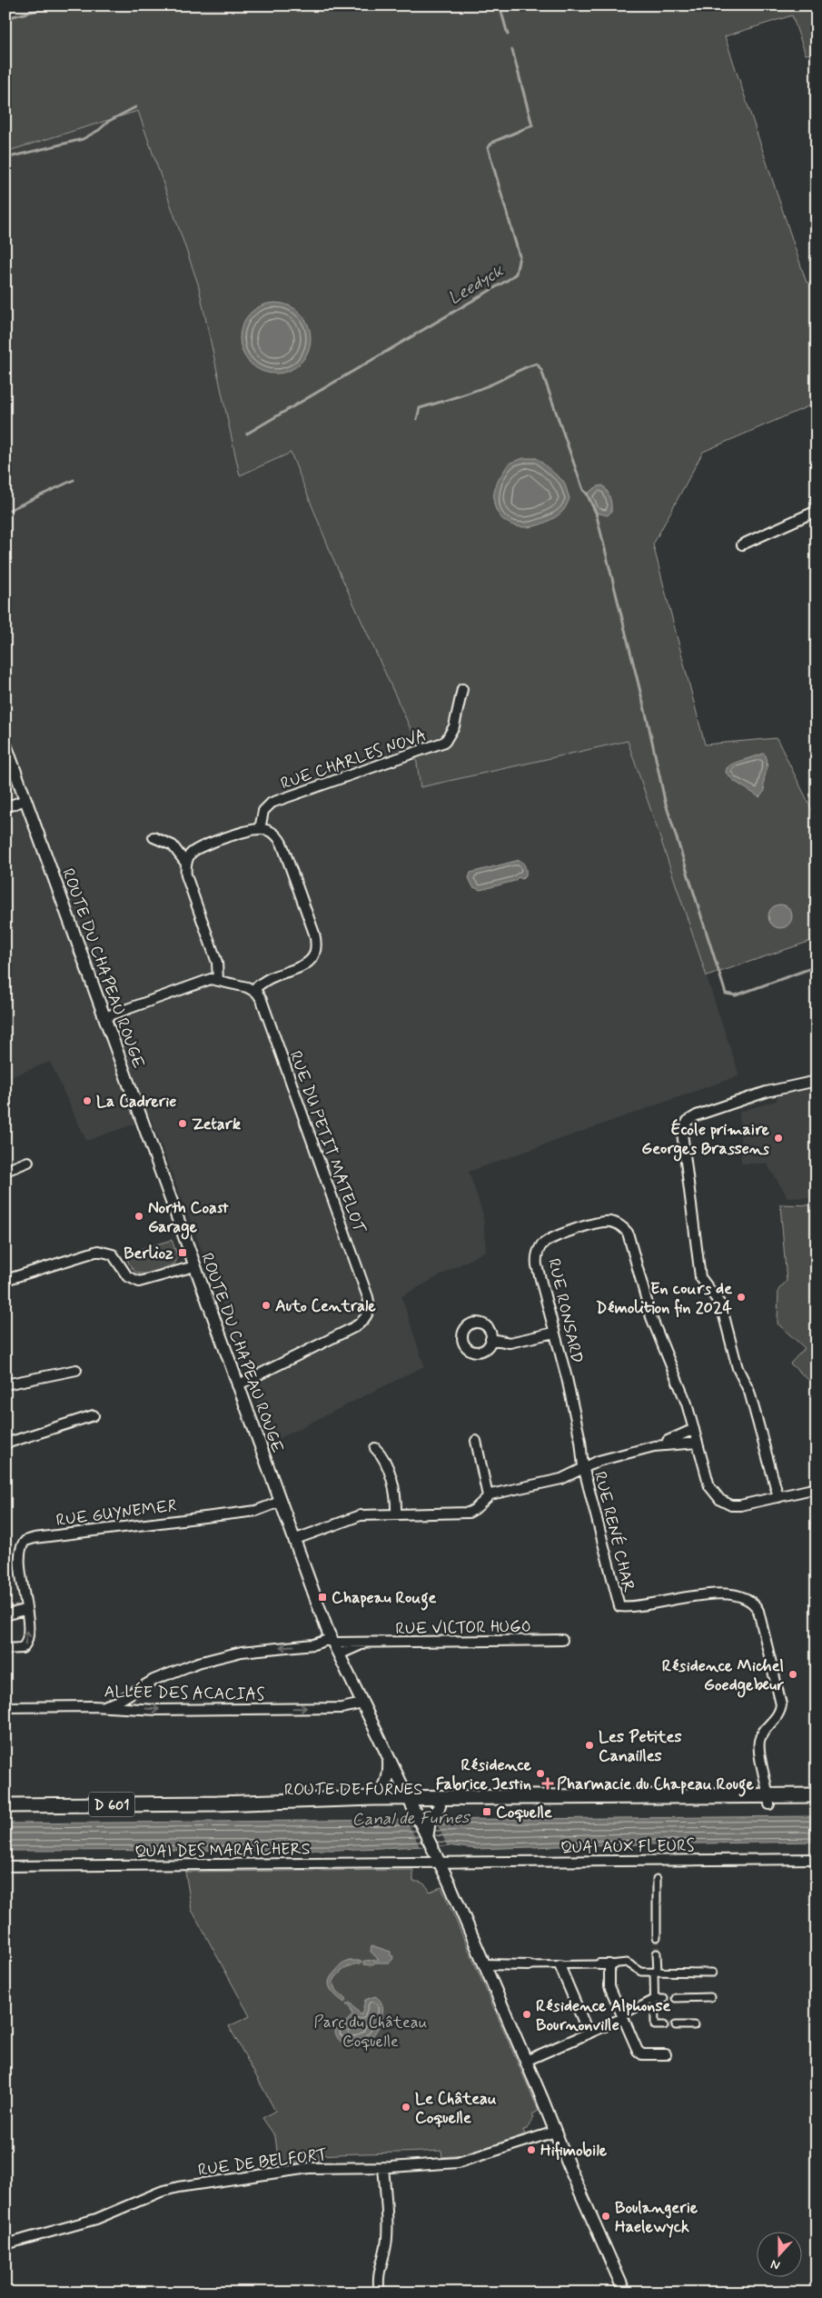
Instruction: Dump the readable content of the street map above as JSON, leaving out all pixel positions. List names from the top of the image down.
{
  "streets": {
    "main road": ["ROUTE DE FURNES", "D 601"],
    "street": [
      "RUE CHARLES NOVA",
      "ROUTE DU CHAPEAU ROUGE",
      "RUE DU PETIT MATELOT",
      "RUE RONSARD",
      "RUE GUYNEMER",
      "RUE RENÉ CHAR",
      "RUE VICTOR HUGO",
      "ALLÉE DES ACACIAS",
      "QUAI AUX FLEURS",
      "QUAI DES MARAÎCHERS",
      "RUE DE BELFORT"
    ]
  },
  "crossings": [
    ["ROUTE DU CHAPEAU ROUGE", "RUE DU PETIT MATELOT"],
    ["ROUTE DU CHAPEAU ROUGE", "RUE GUYNEMER"],
    ["ROUTE DU CHAPEAU ROUGE", "RUE VICTOR HUGO"],
    ["ROUTE DU CHAPEAU ROUGE", "ALLÉE DES ACACIAS"],
    ["ROUTE DU CHAPEAU ROUGE", "ROUTE DE FURNES"],
    ["ROUTE DU CHAPEAU ROUGE", "QUAI AUX FLEURS"],
    ["ROUTE DU CHAPEAU ROUGE", "QUAI DES MARAÎCHERS"],
    ["ROUTE DU CHAPEAU ROUGE", "RUE DE BELFORT"],
    ["RUE RONSARD", "RUE RENÉ CHAR"],
    ["RUE RENÉ CHAR", "ROUTE DE FURNES"],
    ["RUE VICTOR HUGO", "ALLÉE DES ACACIAS"],
    ["QUAI AUX FLEURS", "QUAI DES MARAÎCHERS"]
  ],
  "one_way": ["RUE VICTOR HUGO", "ALLÉE DES ACACIAS"],
  "water": ["Leedyck", "Canal de Furnes"],
  "parks": ["Parc du Château Coquelle"],
  "places": {
    "other": [
      "La Cadrerie",
      "Zetark",
      "École primaire Georges Brassens",
      "North Coast Garage",
      "En cours de Démolition fin 2024",
      "Auto Centrale",
      "Résidence Michel Goedgebeur",
      "Les Petites Canailles",
      "Résidence Fabrice Jestin",
      "Résidence Alphonse Bournonville",
      "Le Château Coquelle",
      "Hifimobile",
      "Boulangerie Haelewyck"
    ],
    "transit": ["Berlioz", "Chapeau Rouge", "Coquelle"],
    "health": ["Pharmacie du Chapeau Rouge"]
  },
  "north": "bottom"
}
